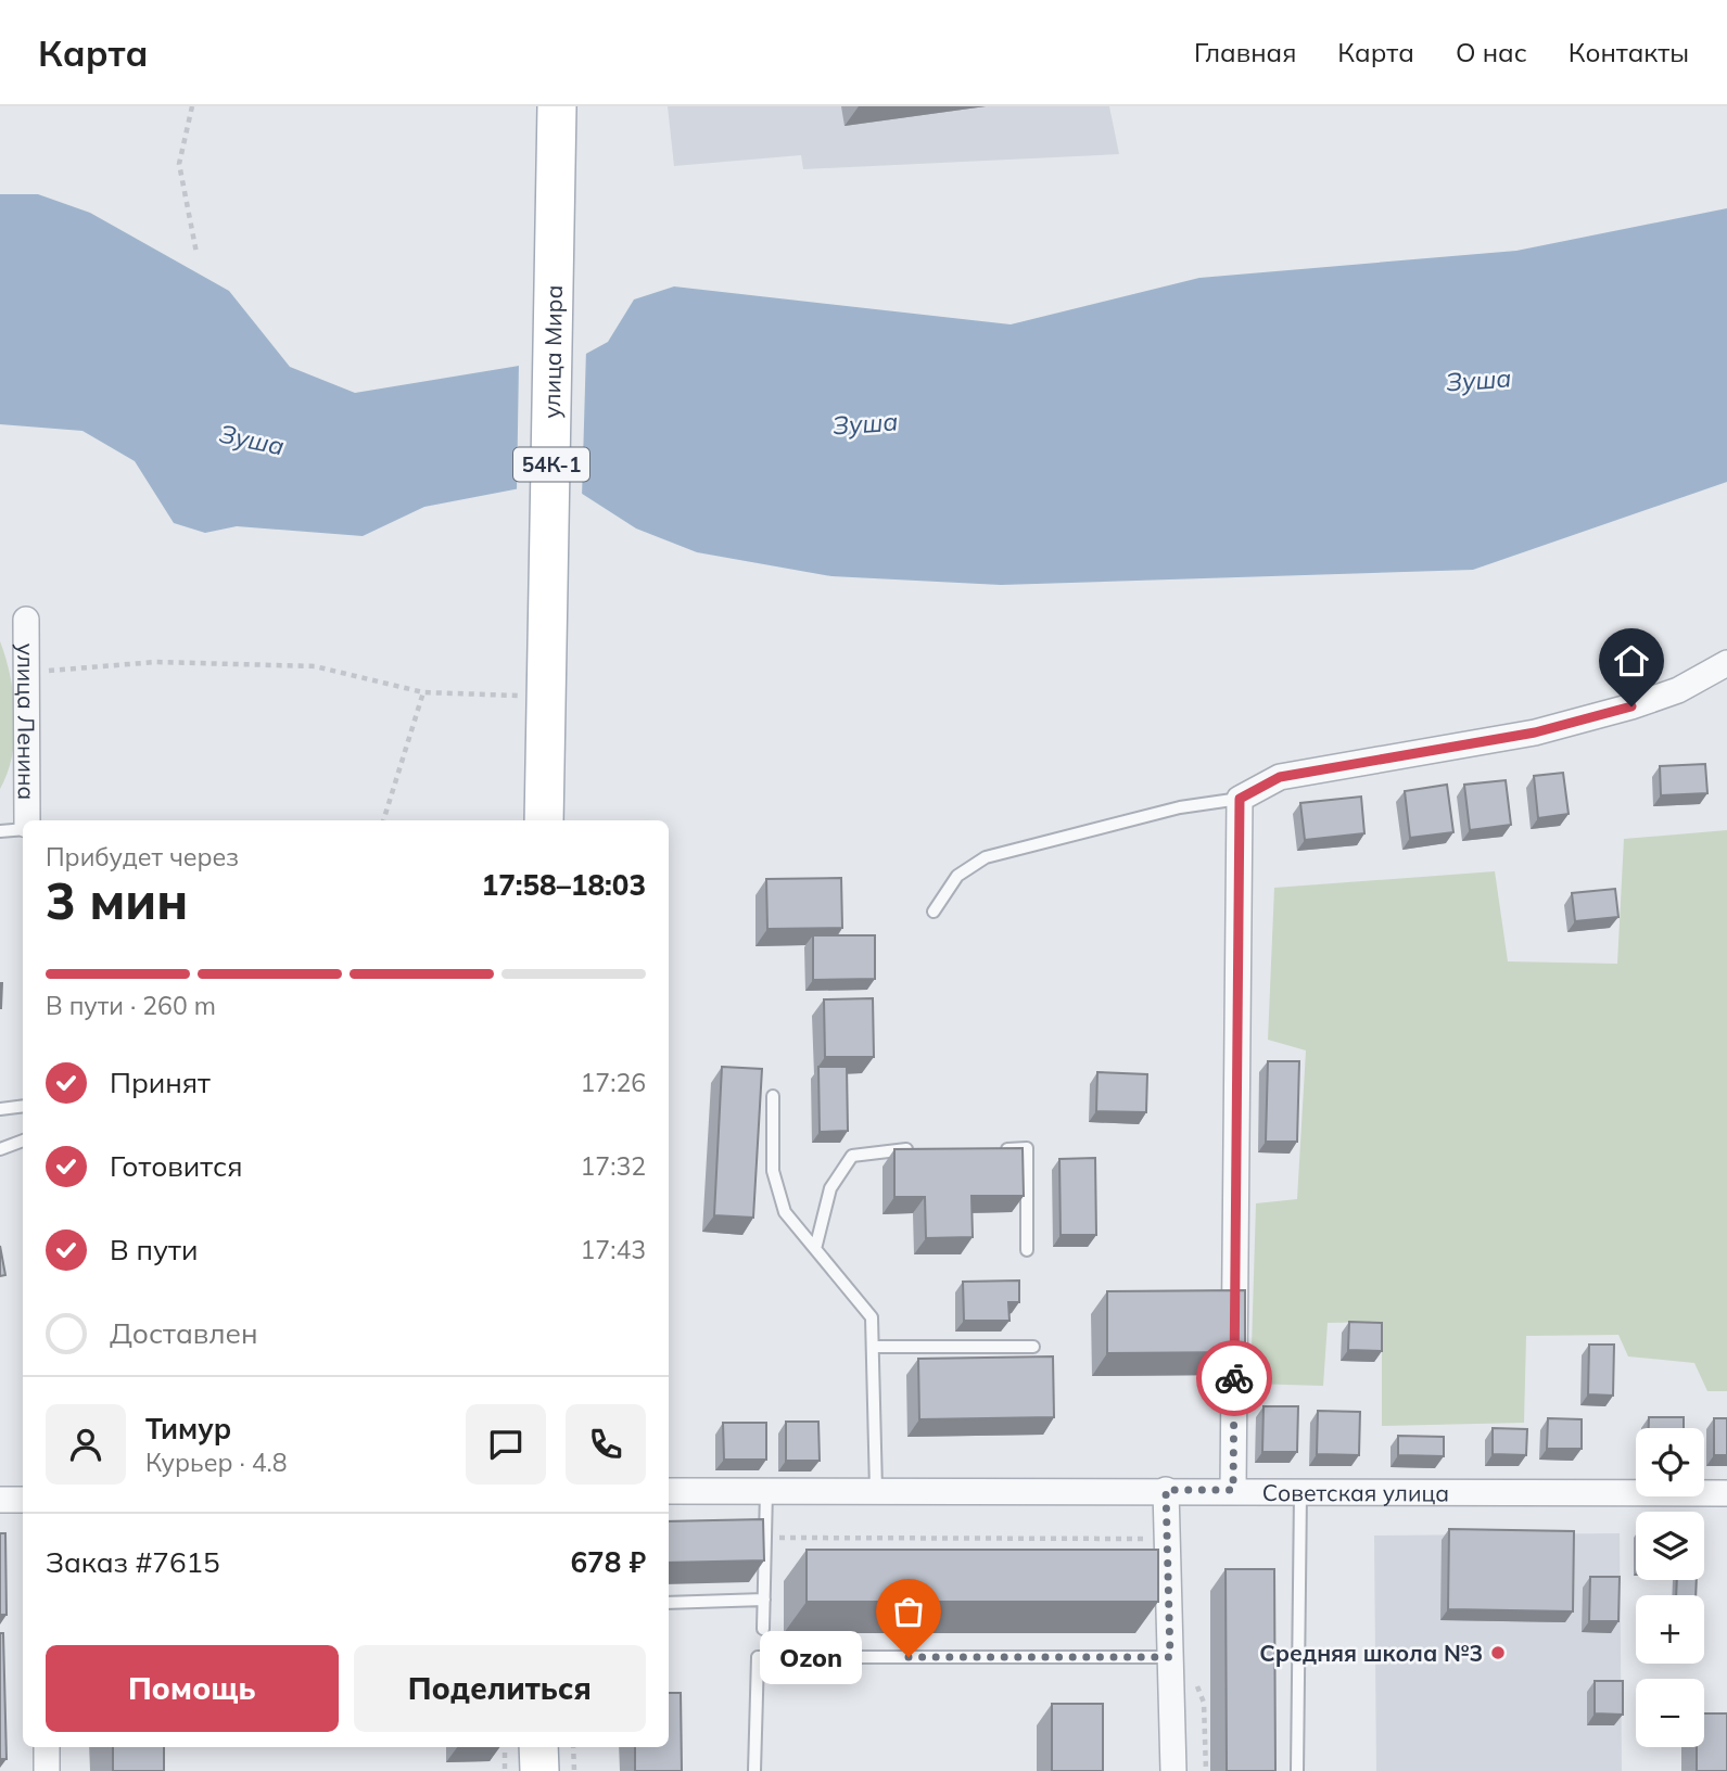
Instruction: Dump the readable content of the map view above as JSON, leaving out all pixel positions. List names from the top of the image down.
{
  "streets": {
    "main road": ["улица Мира", "54К-1"],
    "street": ["улица Ленина", "Советская улица"]
  },
  "water": ["Зуша"],
  "places": ["Средняя школа №3", "Ozon"],
  "page": {
    "header": "Карта",
    "nav": [
      "Главная",
      "Карта",
      "О нас",
      "Контакты"
    ],
    "heading": ["3 мин", "Прибудет через", "17:58–18:03"],
    "panel": [
      "Тимур",
      "Курьер · 4.8",
      "Заказ #7615",
      "678 ₽"
    ],
    "bar": "В пути · 260 m",
    "list": [
      ["Принят", "17:26"],
      ["Готовится", "17:32"],
      ["В пути", "17:43"],
      "Доставлен"
    ],
    "map_buttons": ["+", "−"],
    "buttons": ["Помощь", "Поделиться"],
    "bubble": "Ozon"
  }
}
